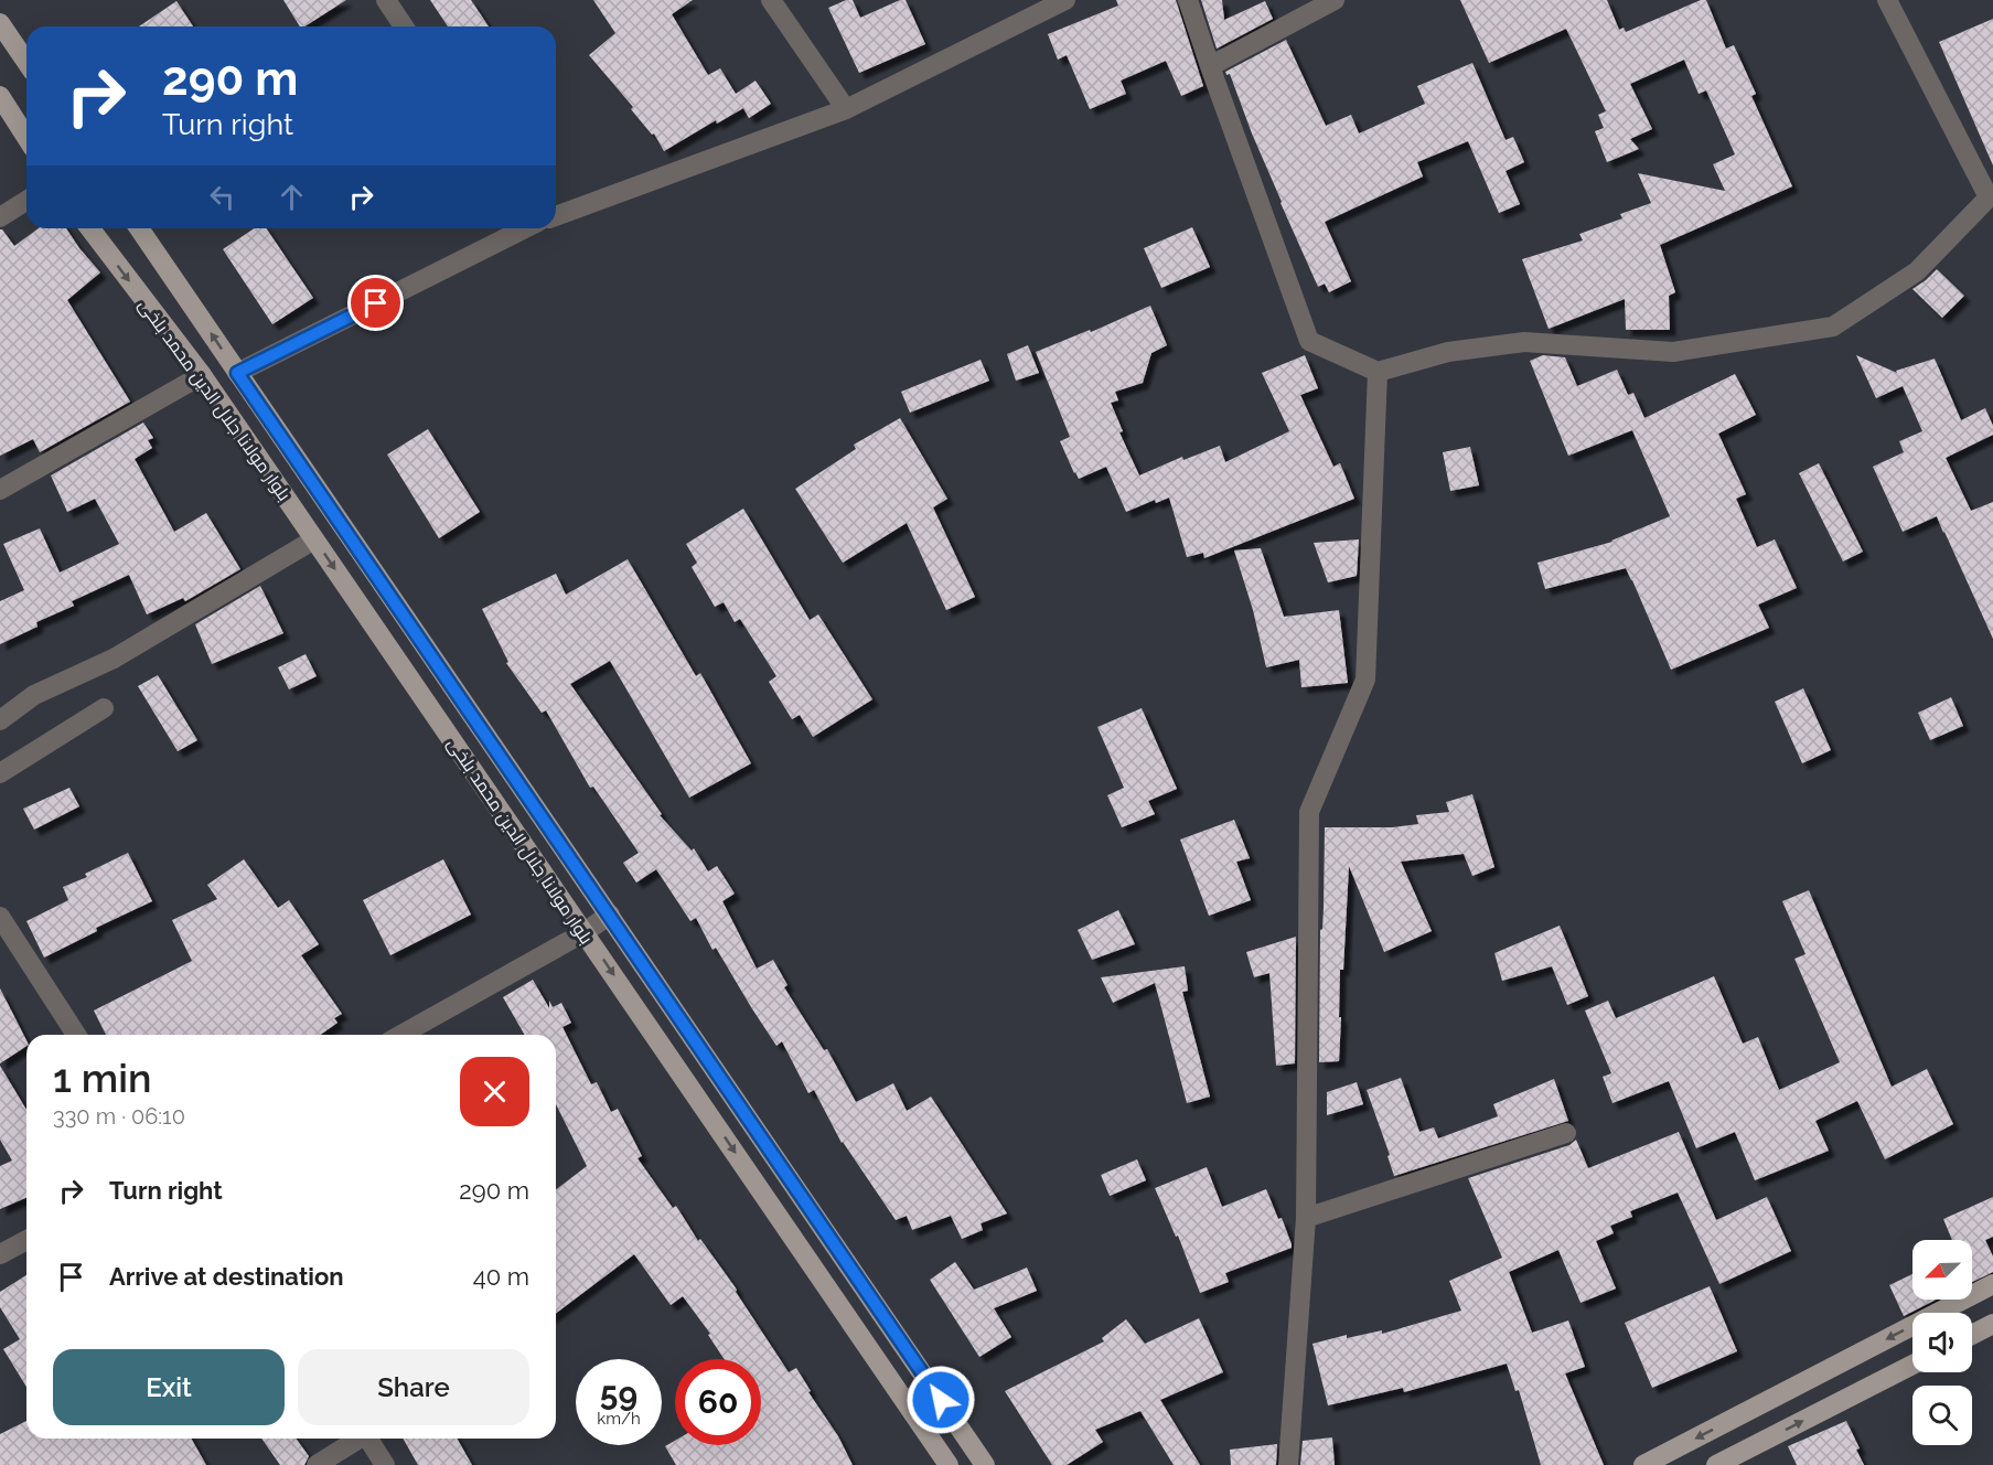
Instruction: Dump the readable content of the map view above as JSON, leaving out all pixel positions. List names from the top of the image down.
{
  "streets": {
    "main road": ["بلوار مولانا جلال الدین محمد بلخی"]
  },
  "north": "bottom left",
  "page": {
    "turn": ["290 m", "Turn right"],
    "heading": ["1 min", "330 m · 06:10"],
    "list": [
      {
        "name": "Turn right",
        "value": "290 m"
      },
      {
        "name": "Arrive at destination",
        "value": "40 m"
      }
    ],
    "buttons": ["Exit", "Share"],
    "speed": "59 km/h",
    "limit": "60"
  }
}
